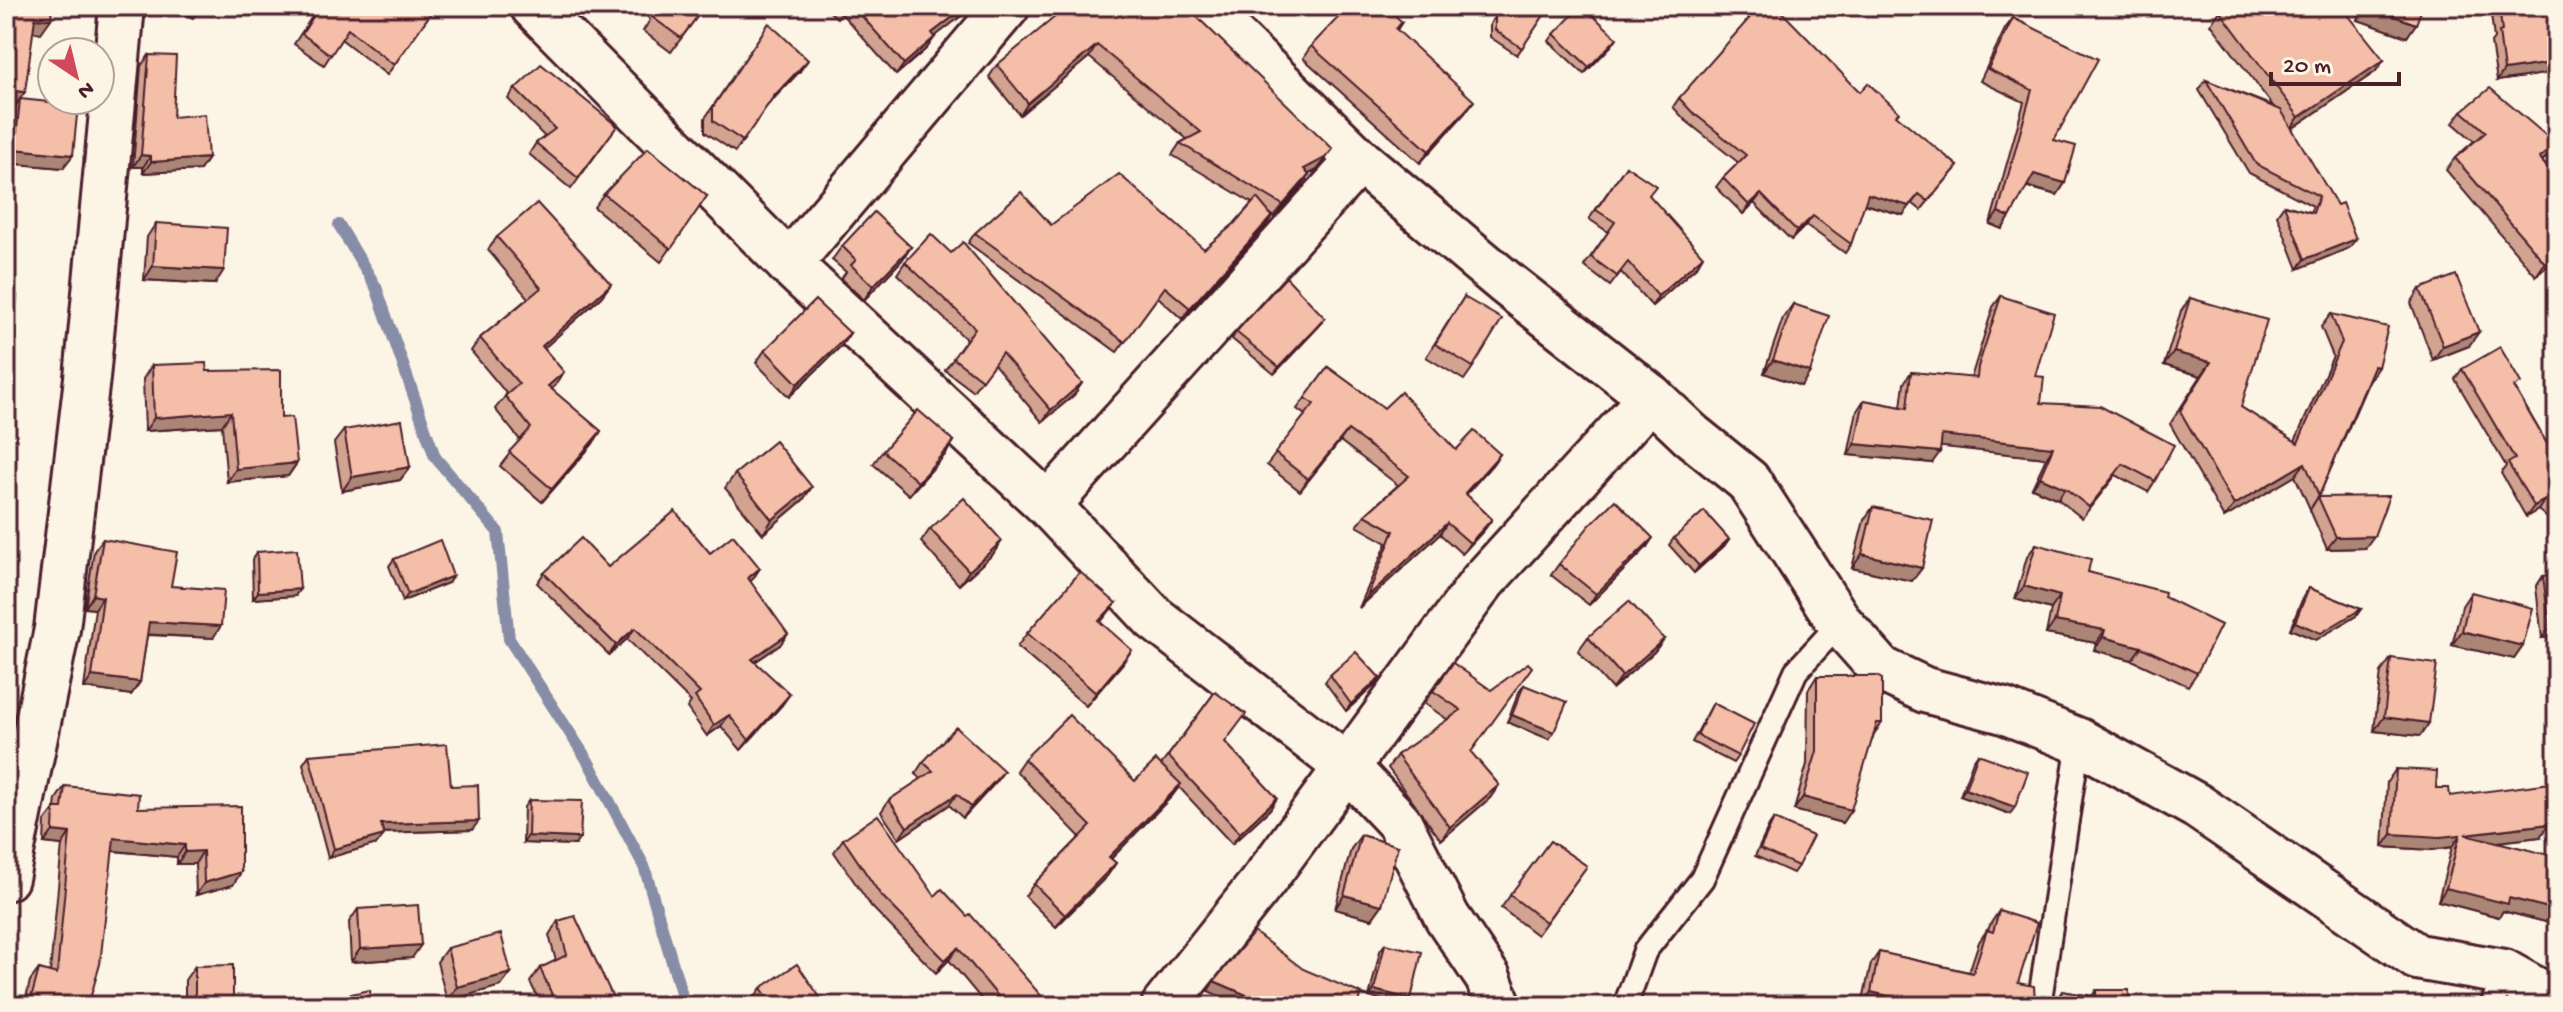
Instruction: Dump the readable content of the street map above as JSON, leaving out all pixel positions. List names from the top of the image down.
{
  "scale_bar": "20 m",
  "north": "bottom right"
}
